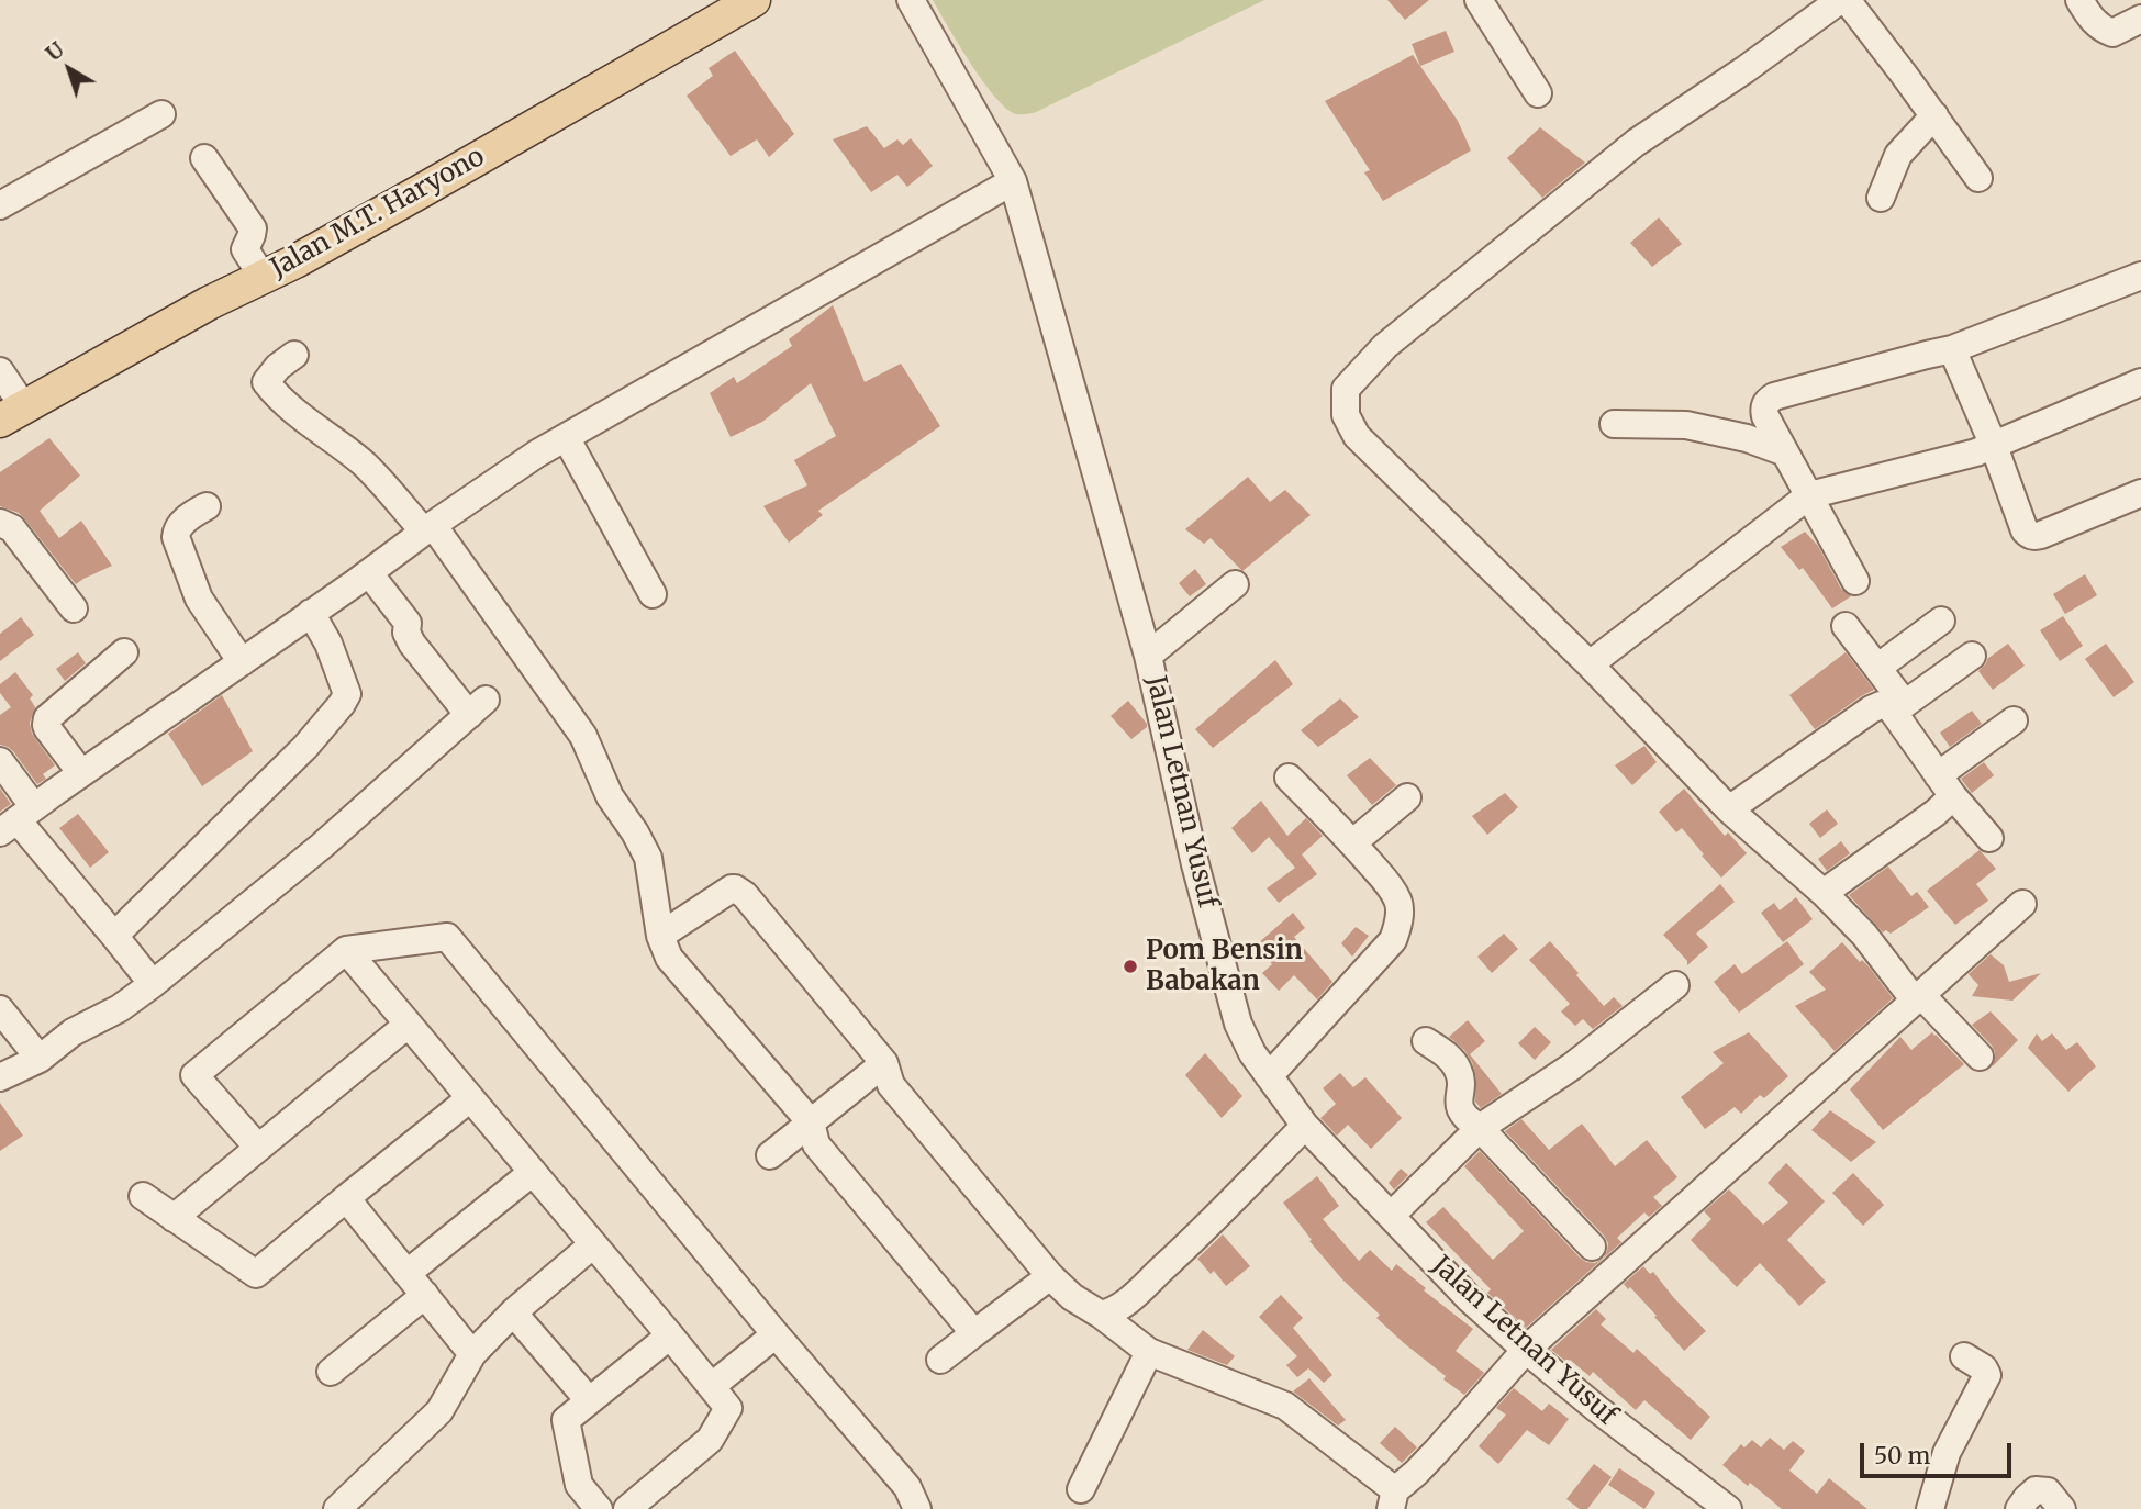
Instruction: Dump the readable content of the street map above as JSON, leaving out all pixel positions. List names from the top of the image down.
{
  "streets": {
    "main road": ["Jalan M.T. Haryono"],
    "street": ["Jalan Letnan Yusuf"]
  },
  "places": ["Pom Bensin Babakan"],
  "scale_bar": "50 m",
  "north": "top left"
}
